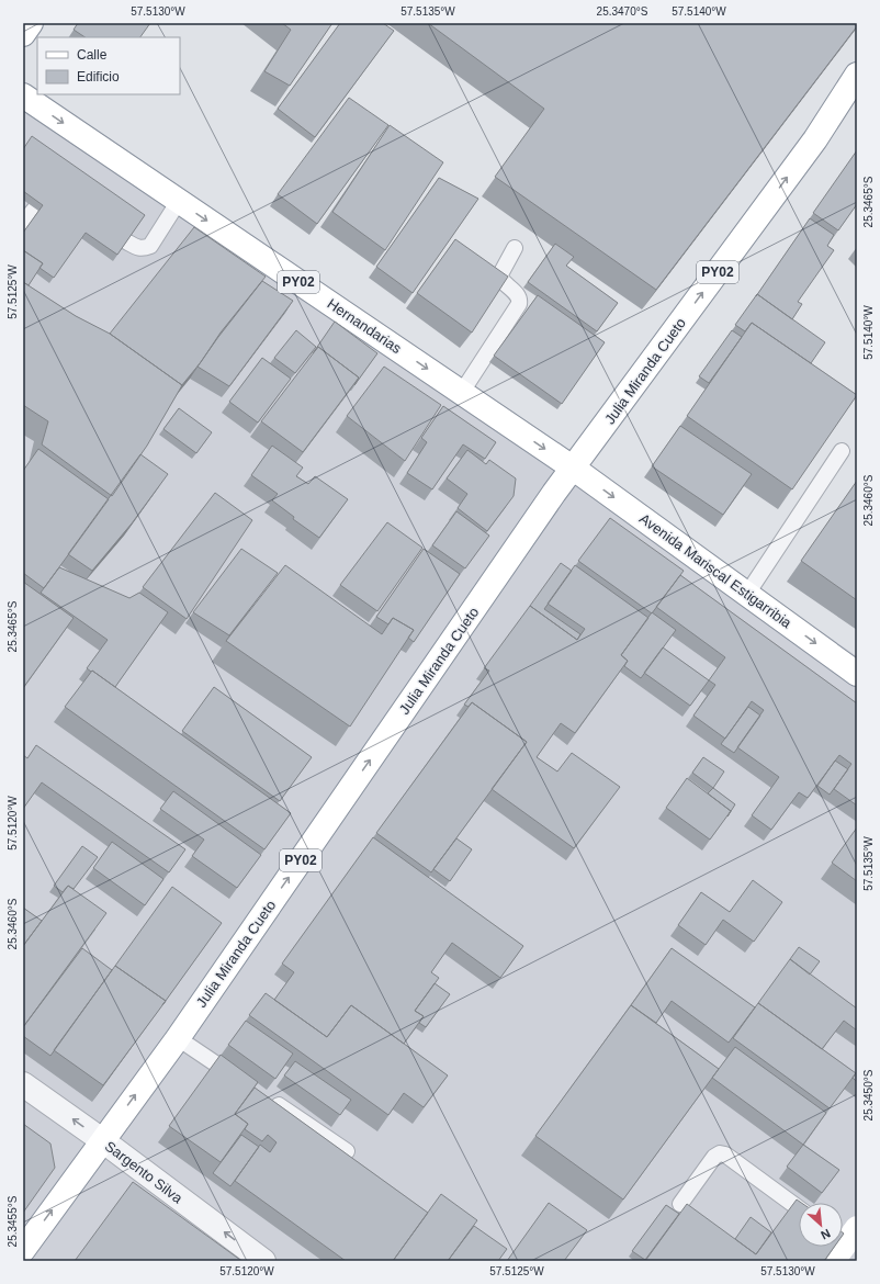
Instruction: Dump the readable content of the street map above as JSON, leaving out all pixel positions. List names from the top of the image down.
{
  "streets": {
    "highway": [
      "PY02",
      "Hernandarias",
      "Julia Miranda Cueto",
      "Avenida Mariscal Estigarribia"
    ],
    "street": ["Sargento Silva"]
  },
  "crossings": [
    ["Hernandarias", "Julia Miranda Cueto"],
    ["Hernandarias", "Avenida Mariscal Estigarribia"],
    ["Julia Miranda Cueto", "Avenida Mariscal Estigarribia"],
    ["Julia Miranda Cueto", "Sargento Silva"]
  ],
  "one_way": [
    "Hernandarias",
    "Julia Miranda Cueto",
    "Avenida Mariscal Estigarribia",
    "Sargento Silva"
  ],
  "legend": ["Calle", "Edificio"],
  "north": "bottom right",
  "coordinates": [
    "57.5130°W",
    "57.5135°W",
    "25.3470°S",
    "57.5140°W",
    "25.3465°S",
    "57.5125°W",
    "25.3460°S",
    "57.5120°W",
    "25.3450°S",
    "25.3455°S"
  ]
}
